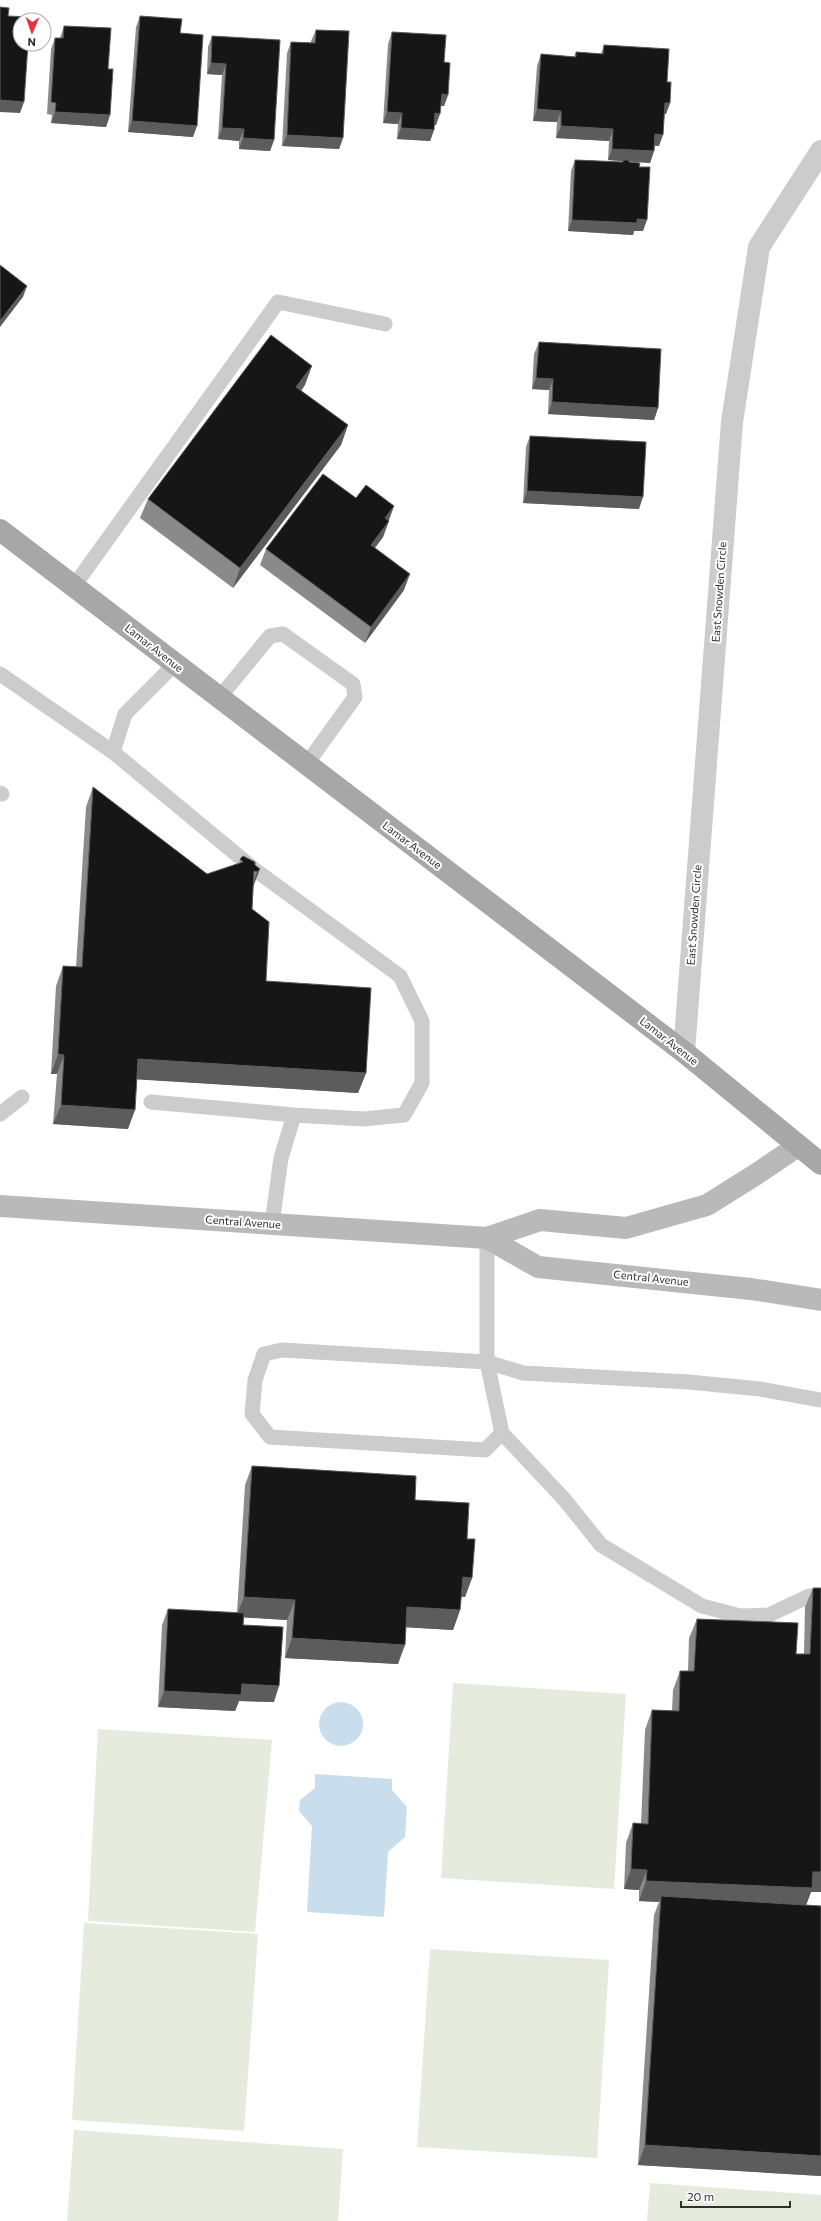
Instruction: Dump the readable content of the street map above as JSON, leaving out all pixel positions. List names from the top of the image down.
{
  "streets": {
    "main road": ["Lamar Avenue", "Central Avenue"],
    "street": ["East Snowden Circle"]
  },
  "crossings": [
    ["East Snowden Circle", "Lamar Avenue"],
    ["Lamar Avenue", "Central Avenue"]
  ],
  "scale_bar": "20 m",
  "north": "bottom"
}
